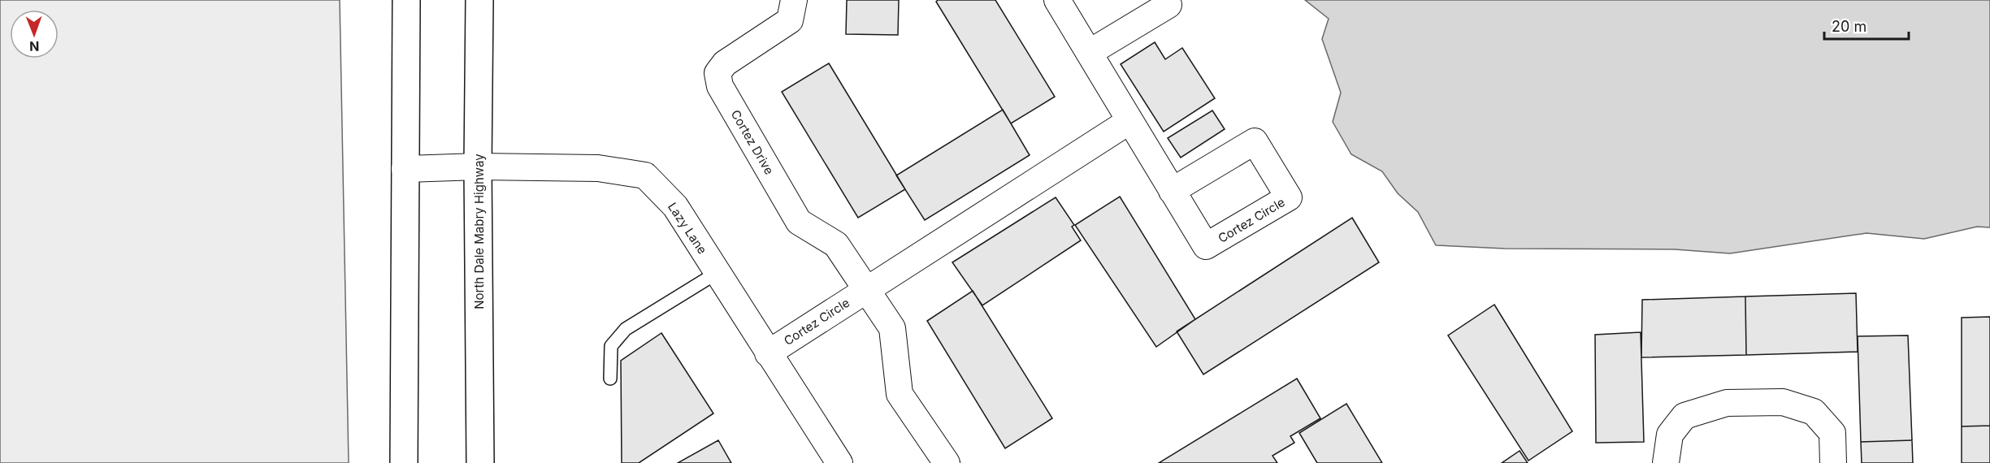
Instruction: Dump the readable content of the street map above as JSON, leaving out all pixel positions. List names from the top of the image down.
{
  "streets": {
    "main road": ["North Dale Mabry Highway"],
    "street": ["Cortez Drive", "Cortez Circle", "Lazy Lane"]
  },
  "crossings": [
    ["Cortez Drive", "Cortez Circle"],
    ["Cortez Circle", "Lazy Lane"],
    ["Lazy Lane", "North Dale Mabry Highway"]
  ],
  "scale_bar": "20 m",
  "north": "bottom"
}
